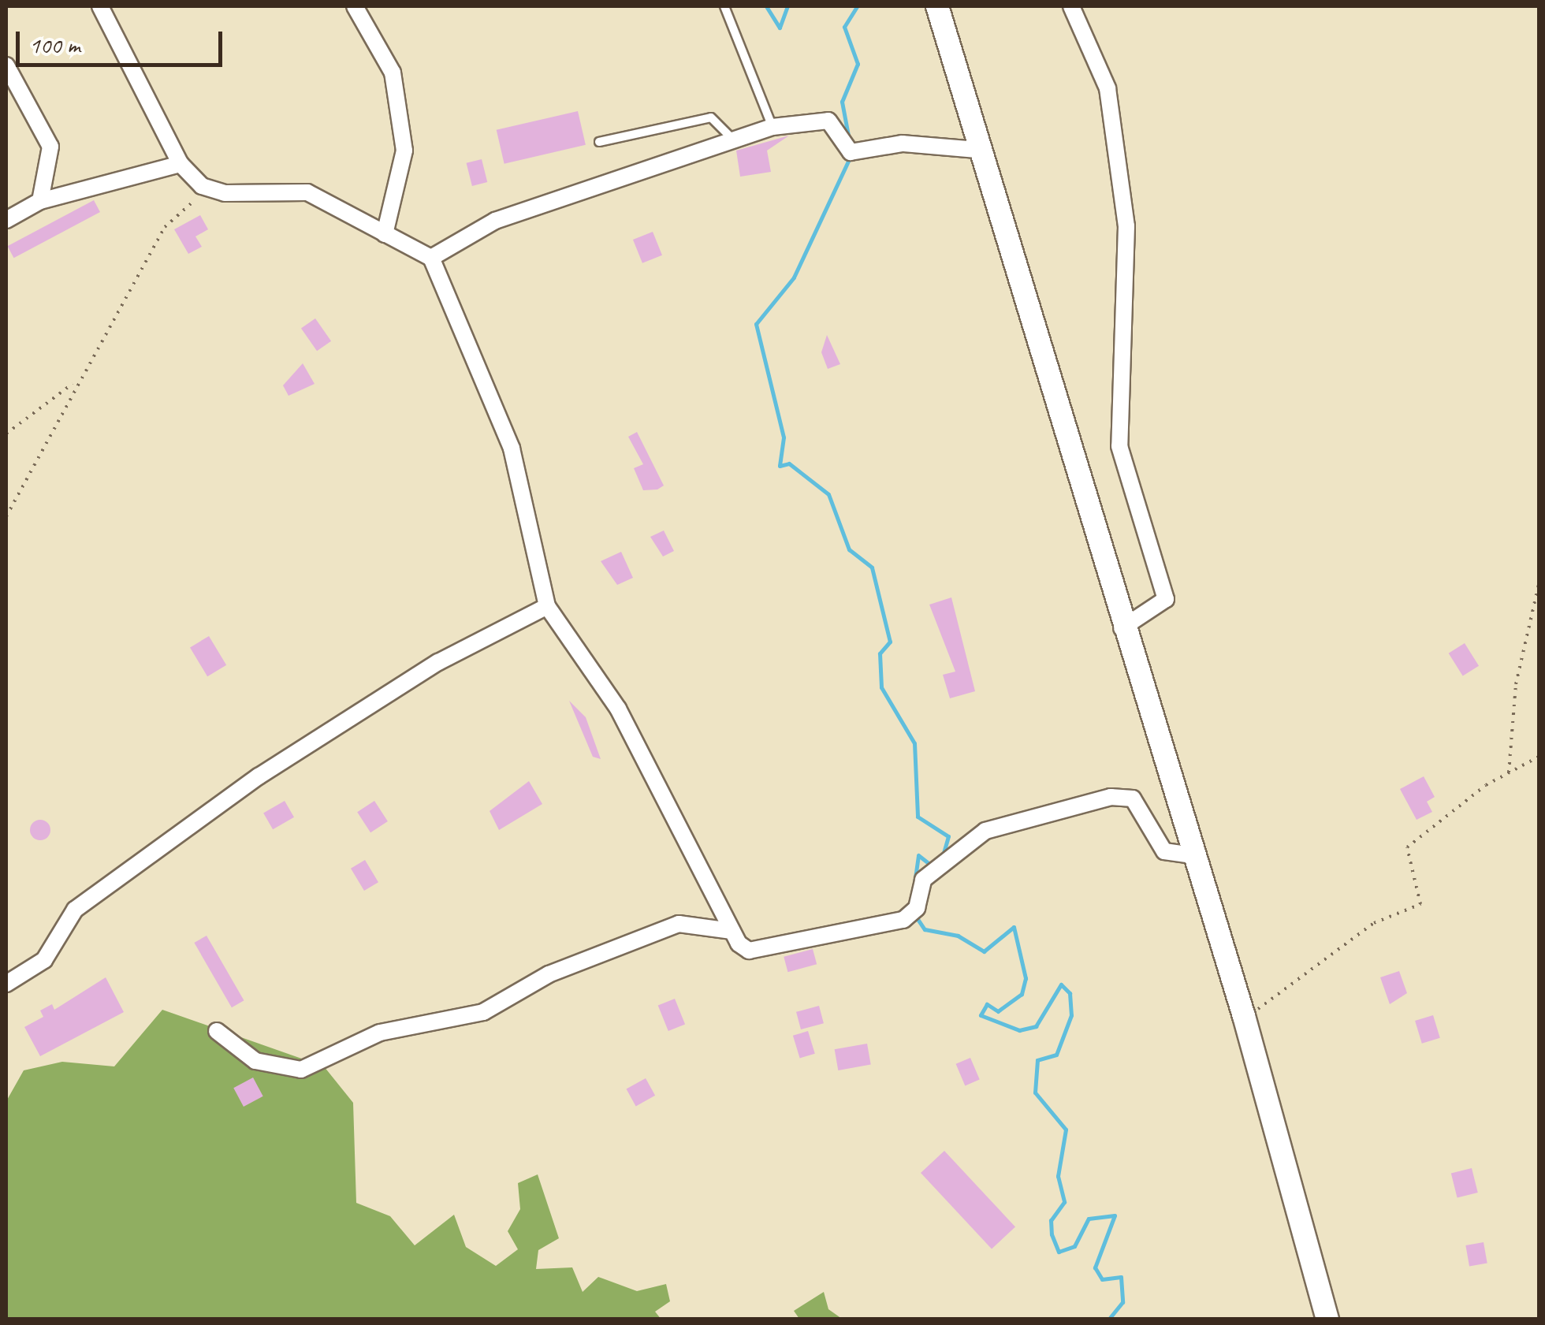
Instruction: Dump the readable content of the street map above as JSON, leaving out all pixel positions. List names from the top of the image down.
{
  "scale_bar": "100 m"
}
